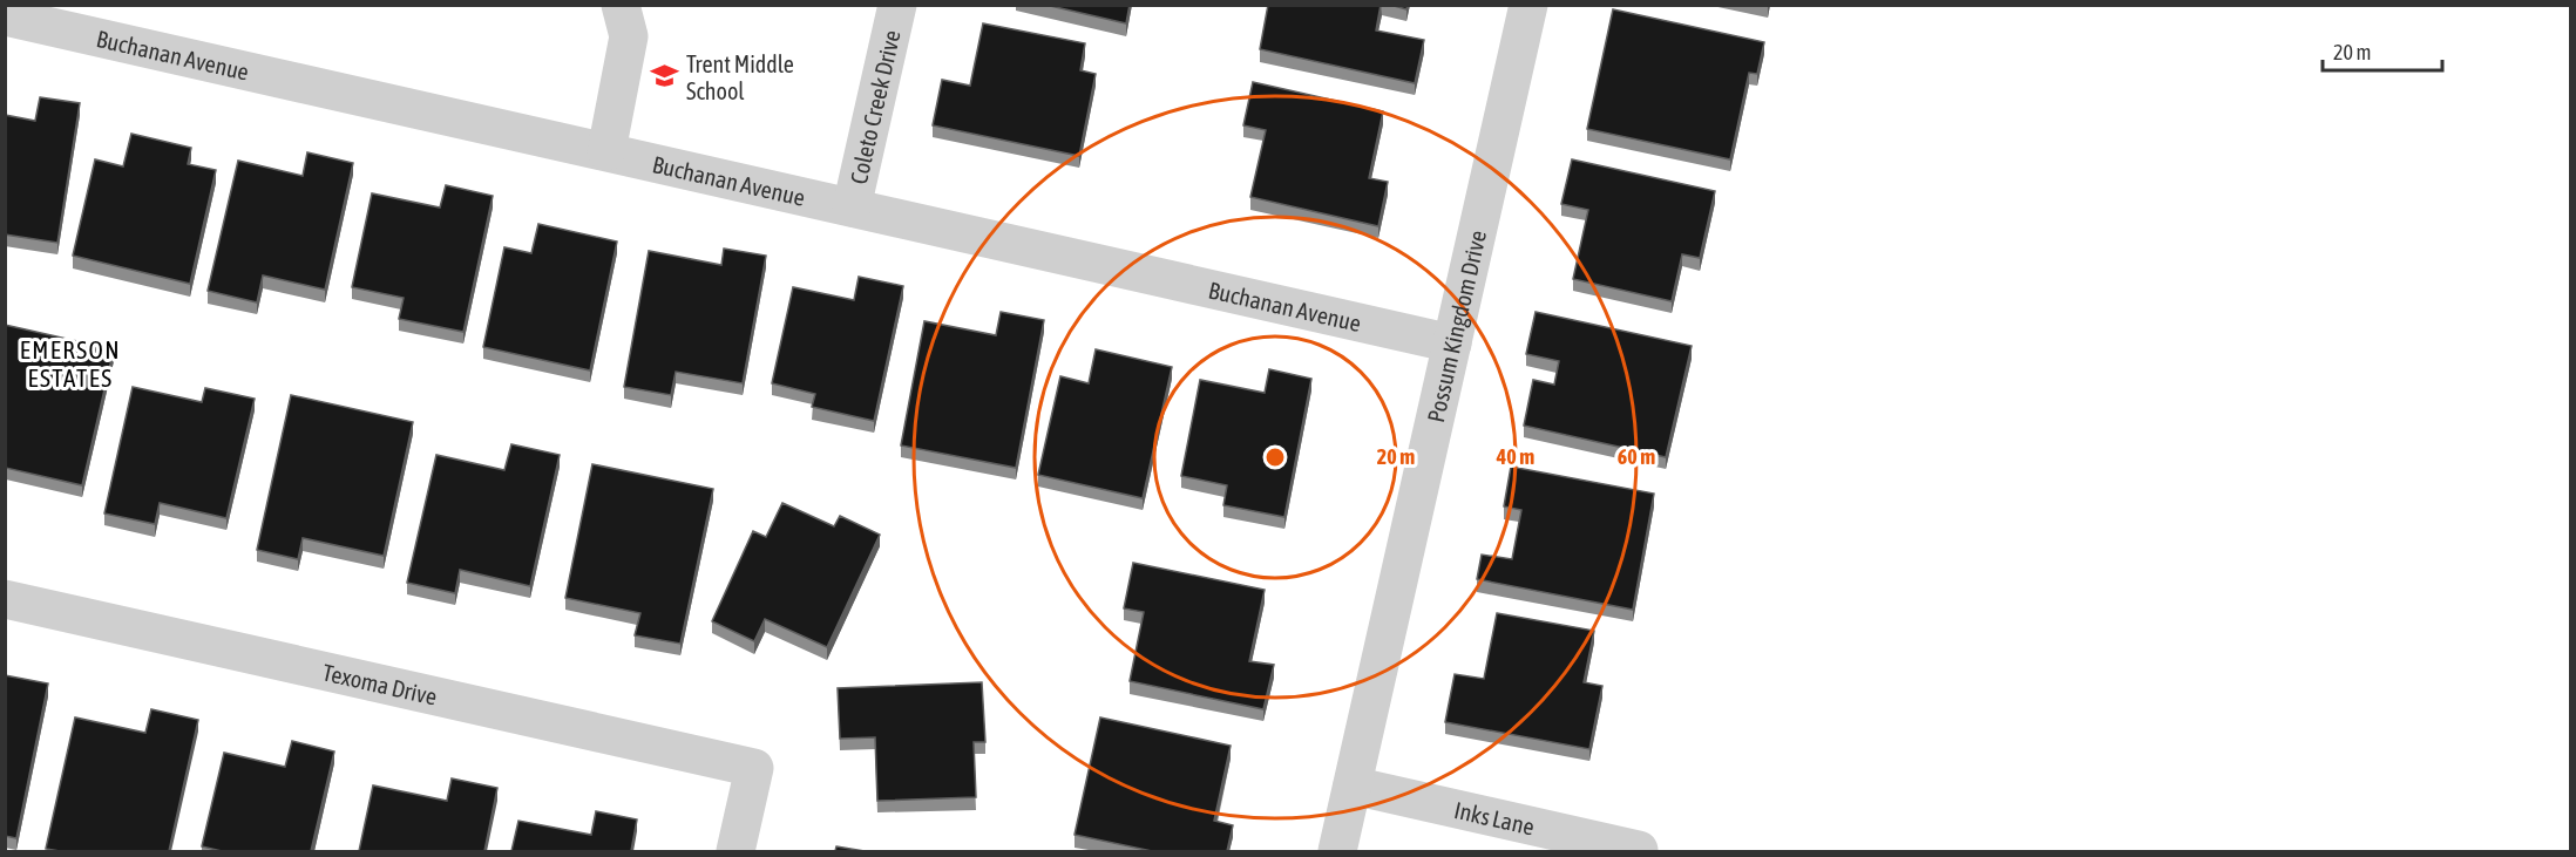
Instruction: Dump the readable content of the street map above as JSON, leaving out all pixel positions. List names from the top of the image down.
{
  "streets": {
    "street": [
      "Buchanan Avenue",
      "Coleto Creek Drive",
      "Possum Kingdom Drive",
      "Texoma Drive",
      "Inks Lane"
    ]
  },
  "crossings": [
    ["Buchanan Avenue", "Coleto Creek Drive"],
    ["Buchanan Avenue", "Possum Kingdom Drive"],
    ["Possum Kingdom Drive", "Inks Lane"]
  ],
  "districts": ["EMERSON ESTATES"],
  "places": {
    "school or university": ["Trent Middle School"]
  },
  "scale_bar": "20 m",
  "rings": ["20 m", "40 m", "60 m"]
}
